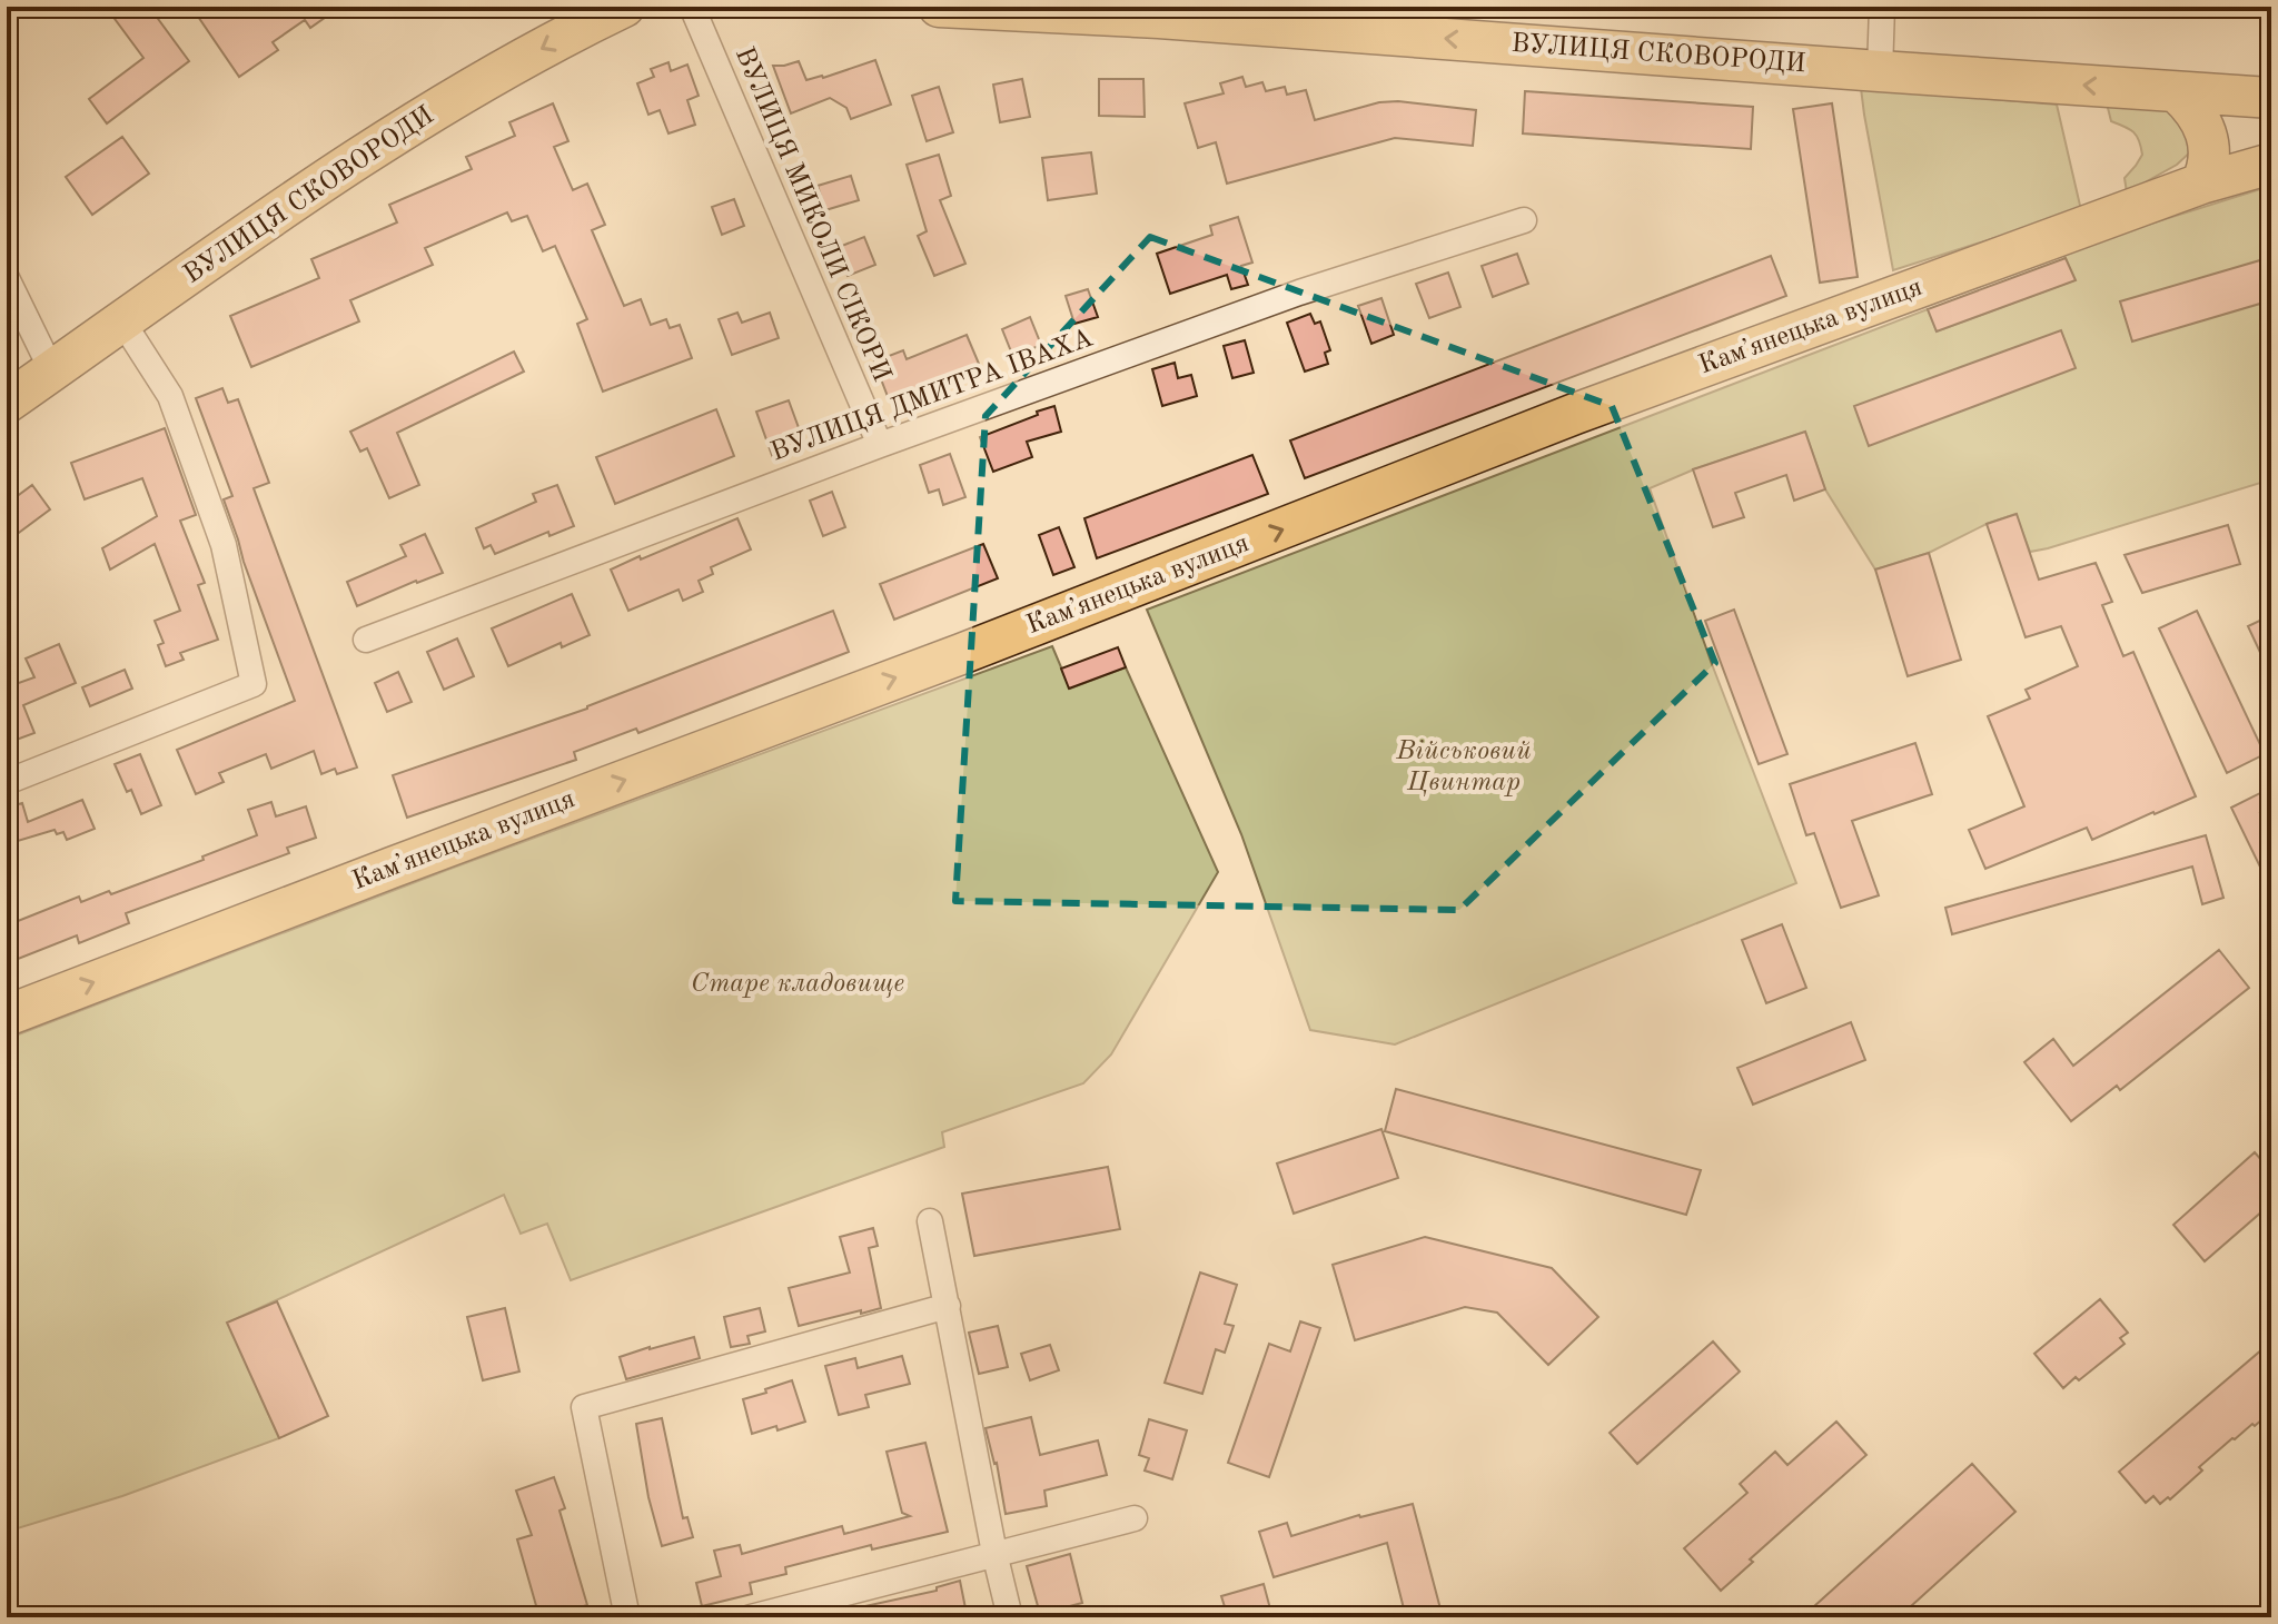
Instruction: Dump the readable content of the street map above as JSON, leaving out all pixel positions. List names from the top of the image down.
{
  "streets": {
    "main road": ["ВУЛИЦЯ СКОВОРОДИ", "Камʼянецька вулиця"],
    "street": ["ВУЛИЦЯ МИКОЛИ СІКОРИ", "ВУЛИЦЯ ДМИТРА ІВАХА"]
  },
  "crossings": [
    ["ВУЛИЦЯ МИКОЛИ СІКОРИ", "ВУЛИЦЯ ДМИТРА ІВАХА"]
  ],
  "one_way": ["ВУЛИЦЯ СКОВОРОДИ", "Камʼянецька вулиця"],
  "parks": ["Військовий Цвинтар", "Старе кладовище"]
}
